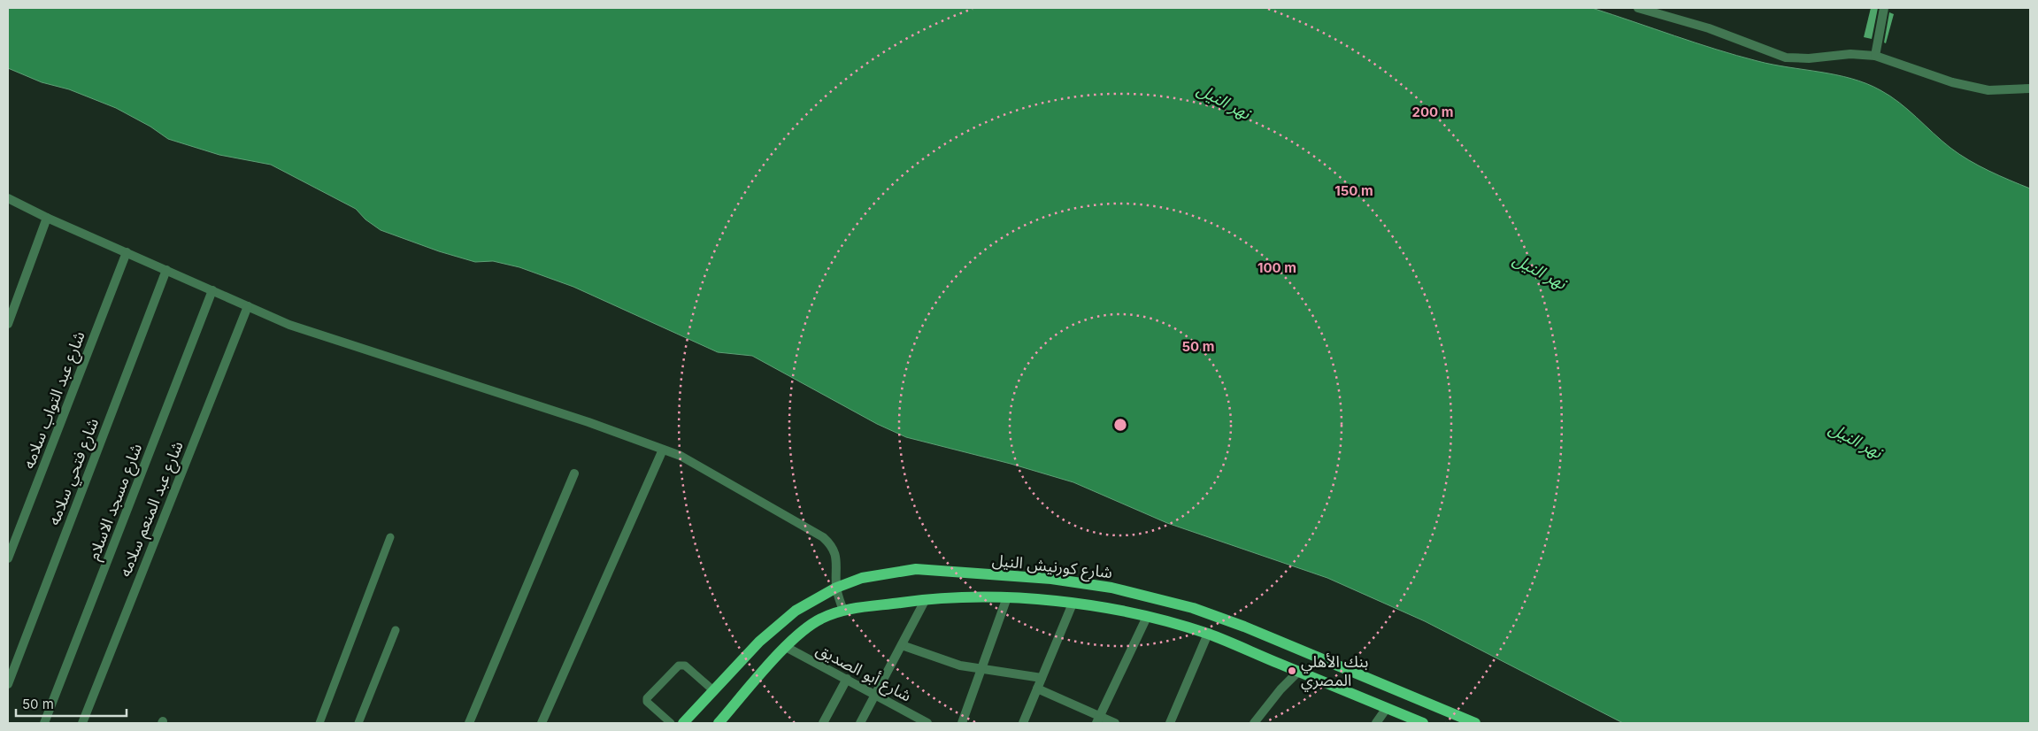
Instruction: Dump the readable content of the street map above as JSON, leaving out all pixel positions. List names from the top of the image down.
{
  "streets": {
    "main road": ["شارع كورنيش النيل"],
    "street": [
      "شارع عبد التواب سلامه",
      "شارع فتحي سلامه",
      "شارع مسجد الاسلام",
      "شارع عبد المنعم سلامه",
      "شارع أبو الصديق"
    ]
  },
  "water": ["نهر النيل"],
  "places": ["بنك الأهلي المصري"],
  "scale_bar": "50 m",
  "rings": [
    "200 m",
    "150 m",
    "100 m",
    "50 m"
  ]
}
